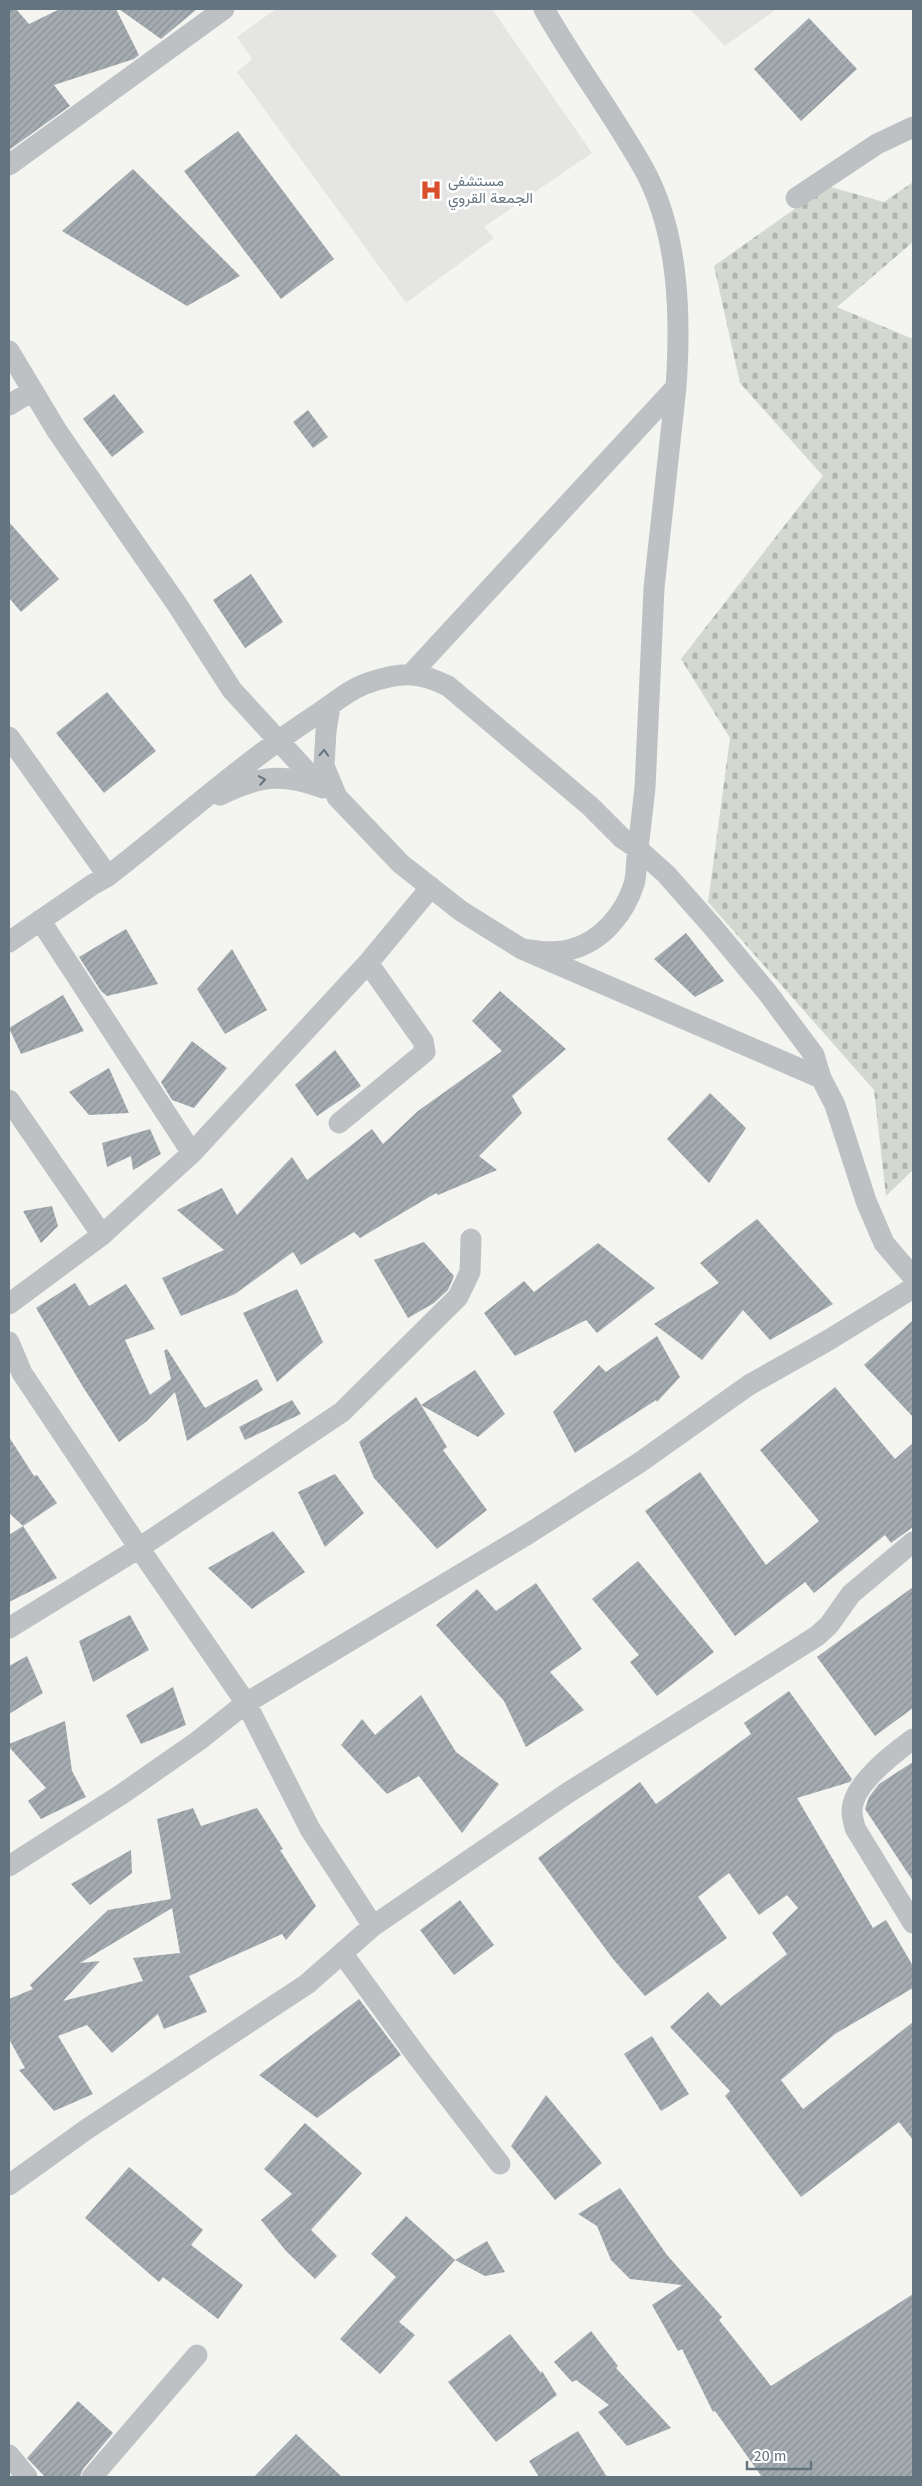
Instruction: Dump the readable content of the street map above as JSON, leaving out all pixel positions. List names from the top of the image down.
{
  "places": {
    "hospital": ["مستشفى الجمعة القروي"]
  },
  "scale_bar": "20 m"
}
